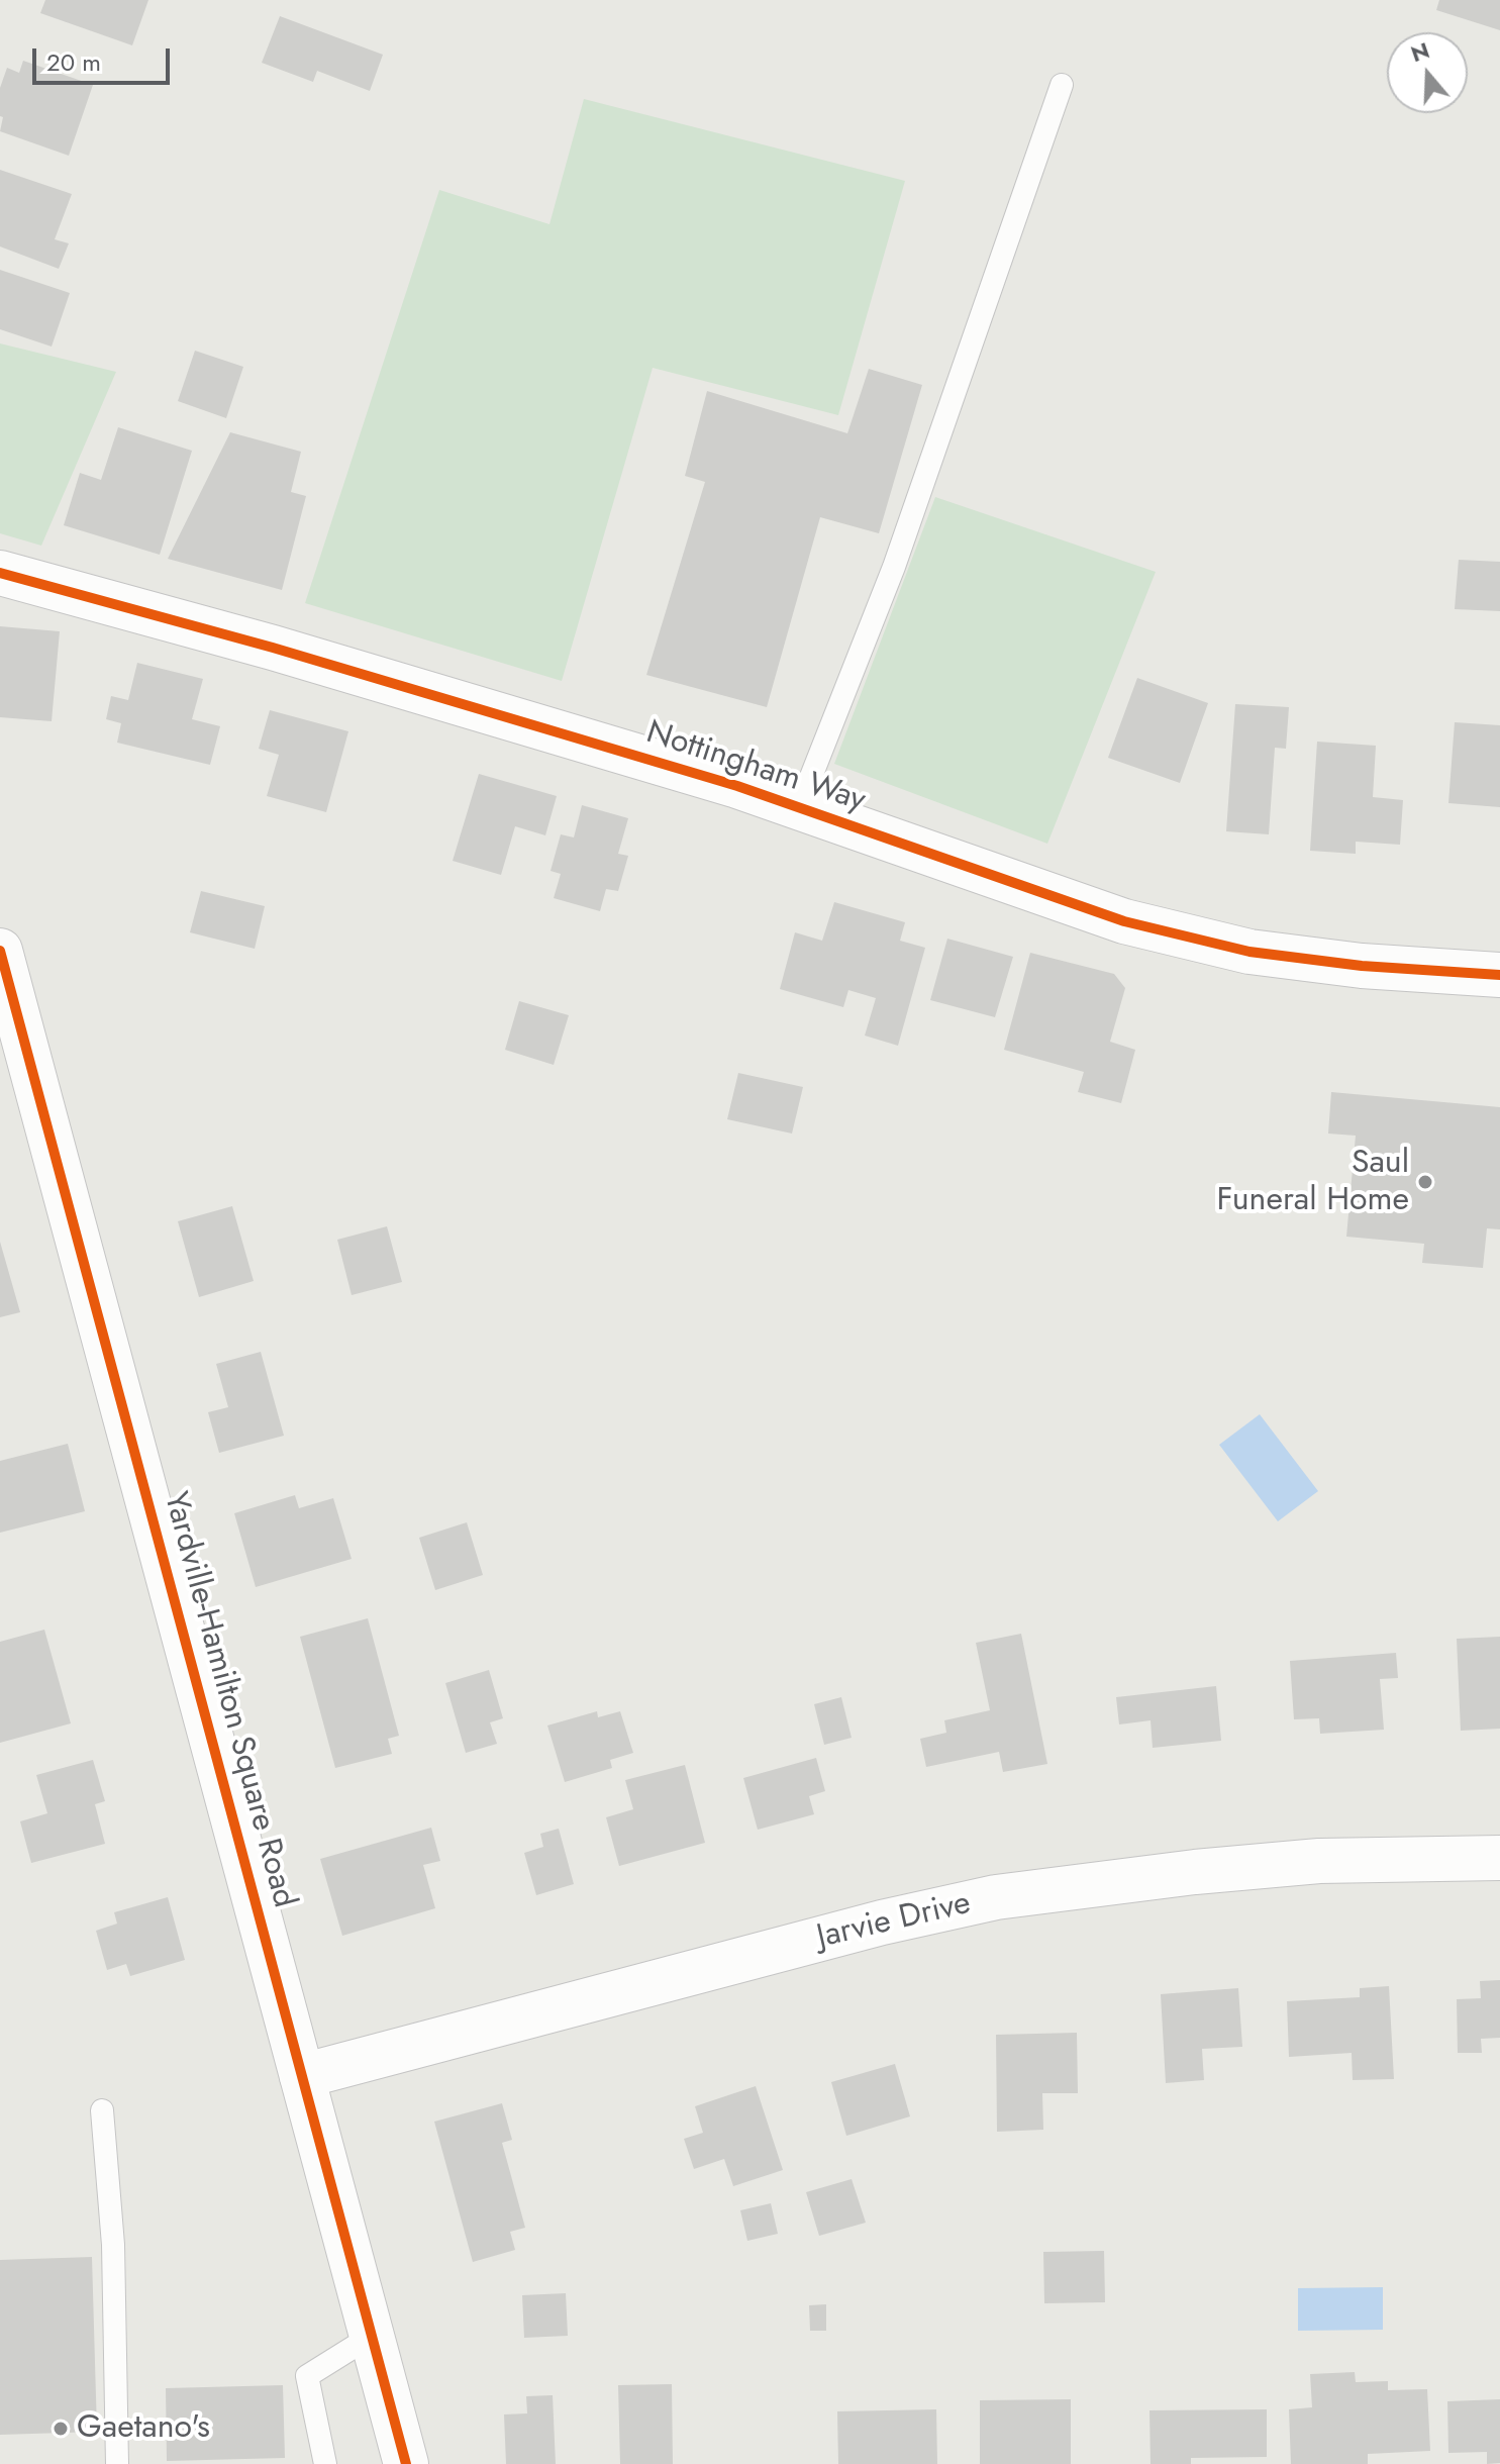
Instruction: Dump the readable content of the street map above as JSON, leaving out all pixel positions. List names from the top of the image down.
{
  "streets": {
    "street": ["Nottingham Way", "Yardville-Hamilton Square Road", "Jarvie Drive"]
  },
  "crossings": [
    ["Yardville-Hamilton Square Road", "Jarvie Drive"]
  ],
  "places": ["Saul Funeral Home", "Gaetano's"],
  "scale_bar": "20 m",
  "north": "top"
}
